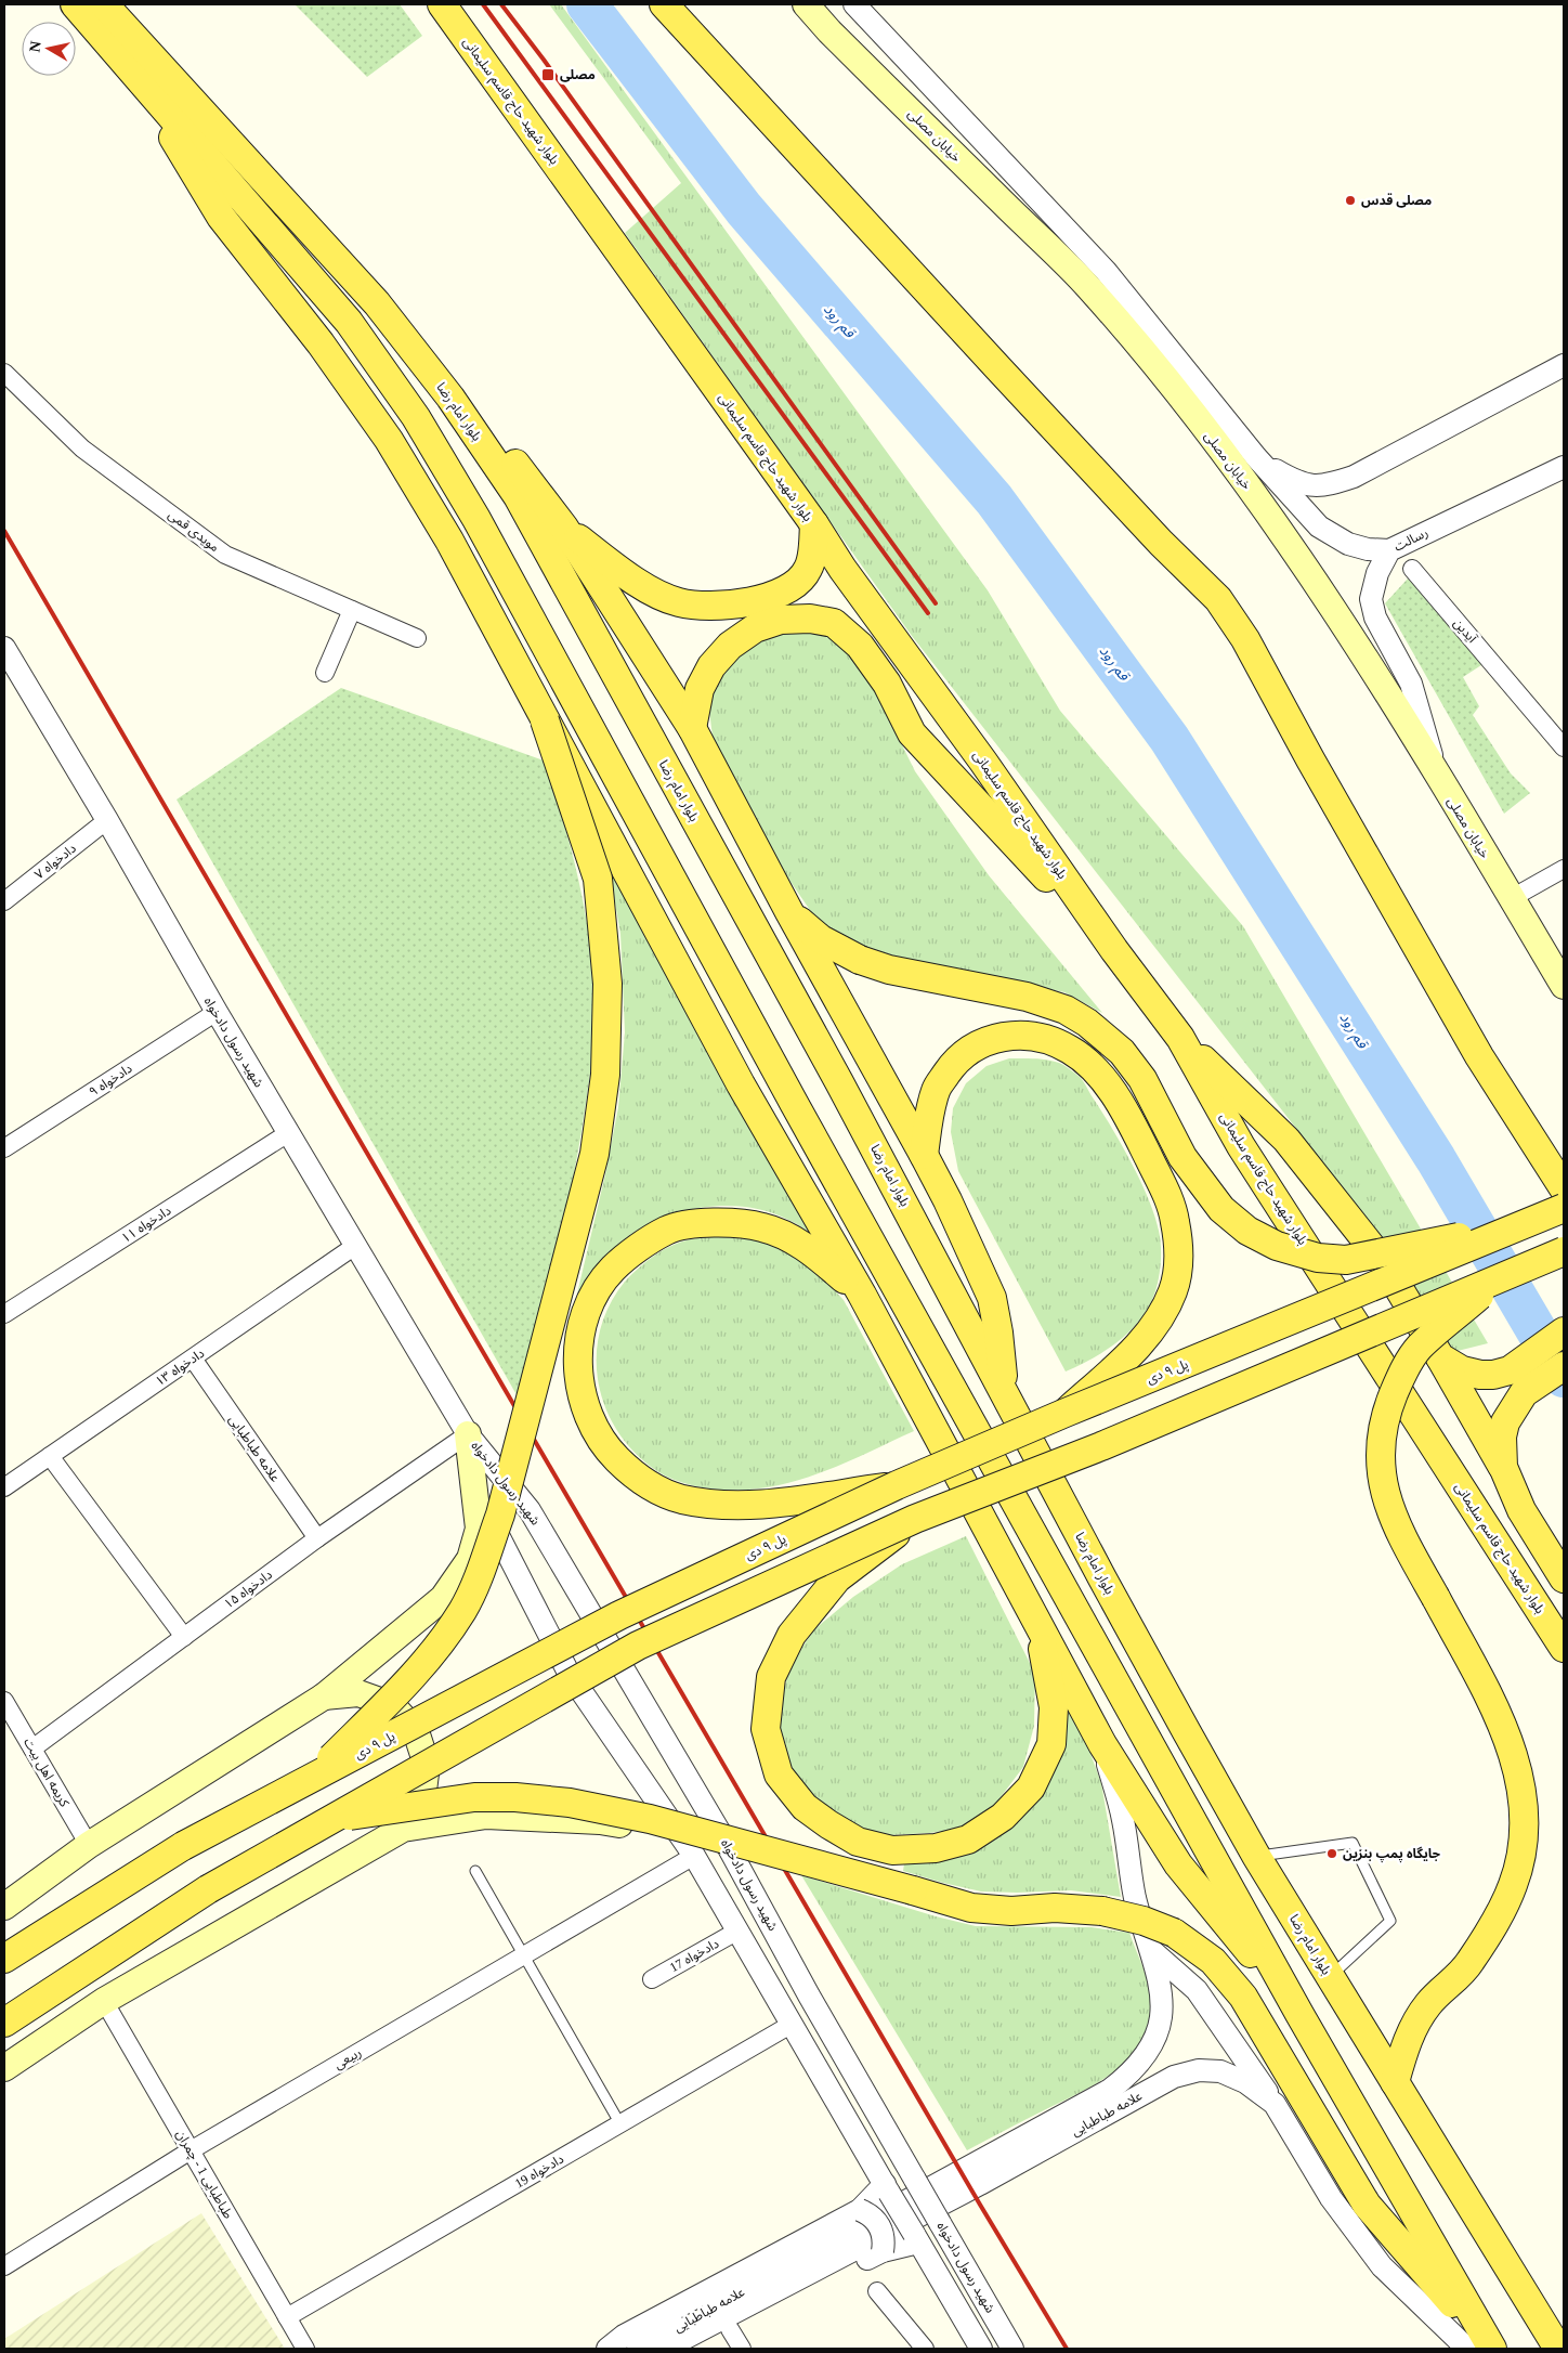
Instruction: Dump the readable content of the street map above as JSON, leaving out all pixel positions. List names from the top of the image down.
{
  "streets": {
    "main road": [
      "بلوار شهید حاج قاسم سلیمانی",
      "خیابان مصلی",
      "بلوار امام رضا",
      "پل ۹ دی"
    ],
    "street": [
      "مویدی قمی",
      "رسالت",
      "آیدین",
      "دادخواه ۷",
      "شهید رسول دادخواه",
      "دادخواه ۹",
      "دادخواه ۱۱",
      "دادخواه ۱۳",
      "علامه طباطبایی",
      "دادخواه ۱۵",
      "کریمه اهل بیت",
      "دادخواه 17",
      "ربیعی",
      "دادخواه 19",
      "طباطبایی 1 - چمران"
    ]
  },
  "crossings": [
    ["خیابان مصلی", "رسالت"],
    ["دادخواه ۷", "شهید رسول دادخواه"],
    ["شهید رسول دادخواه", "دادخواه ۹"],
    ["شهید رسول دادخواه", "دادخواه ۱۱"],
    ["شهید رسول دادخواه", "دادخواه ۱۳"],
    ["شهید رسول دادخواه", "دادخواه ۱۵"],
    ["شهید رسول دادخواه", "دادخواه 17"],
    ["شهید رسول دادخواه", "ربیعی"],
    ["شهید رسول دادخواه", "دادخواه 19"],
    ["دادخواه ۱۳", "علامه طباطبایی"],
    ["علامه طباطبایی", "دادخواه ۱۵"],
    ["دادخواه ۱۵", "کریمه اهل بیت"],
    ["ربیعی", "طباطبایی 1 - چمران"],
    ["دادخواه 19", "طباطبایی 1 - چمران"]
  ],
  "water": ["قم رود"],
  "places": {
    "transit": ["مصلی"],
    "other": ["مصلی قدس", "جایگاه پمپ بنزین"]
  },
  "north": "left"
}
